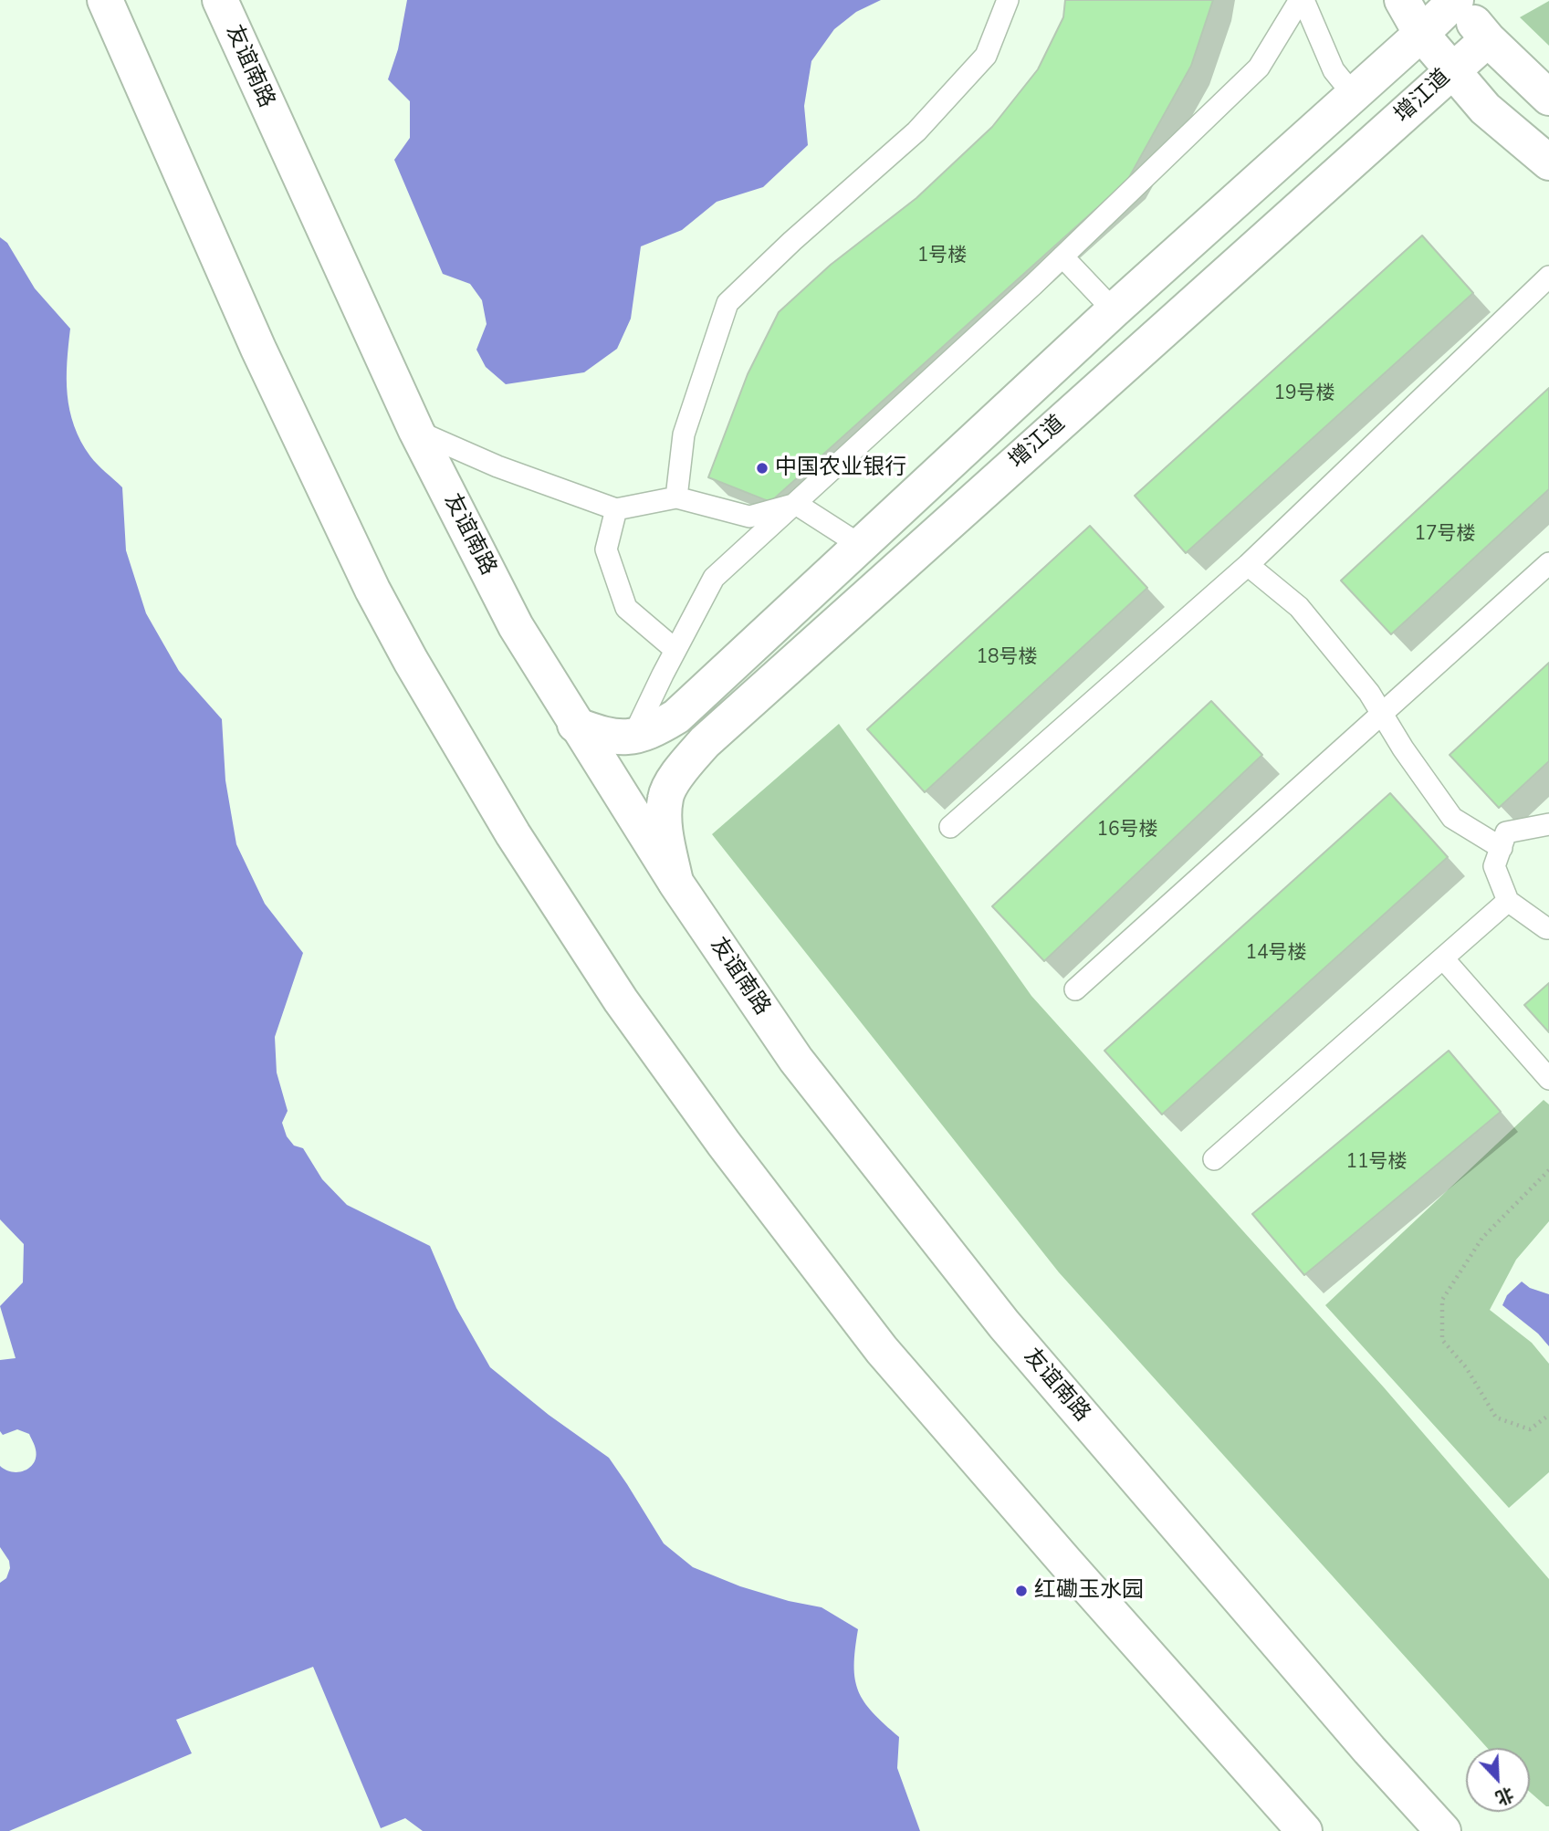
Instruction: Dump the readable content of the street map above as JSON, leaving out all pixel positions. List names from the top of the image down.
{
  "streets": {
    "main road": ["友谊南路", "增江道"]
  },
  "crossings": [
    ["友谊南路", "增江道"]
  ],
  "places": ["中国农业银行", "红磡玉水园"],
  "house_numbers": [
    "1号楼",
    "19号楼",
    "17号楼",
    "18号楼",
    "16号楼",
    "14号楼",
    "11号楼"
  ],
  "north": "bottom right"
}
